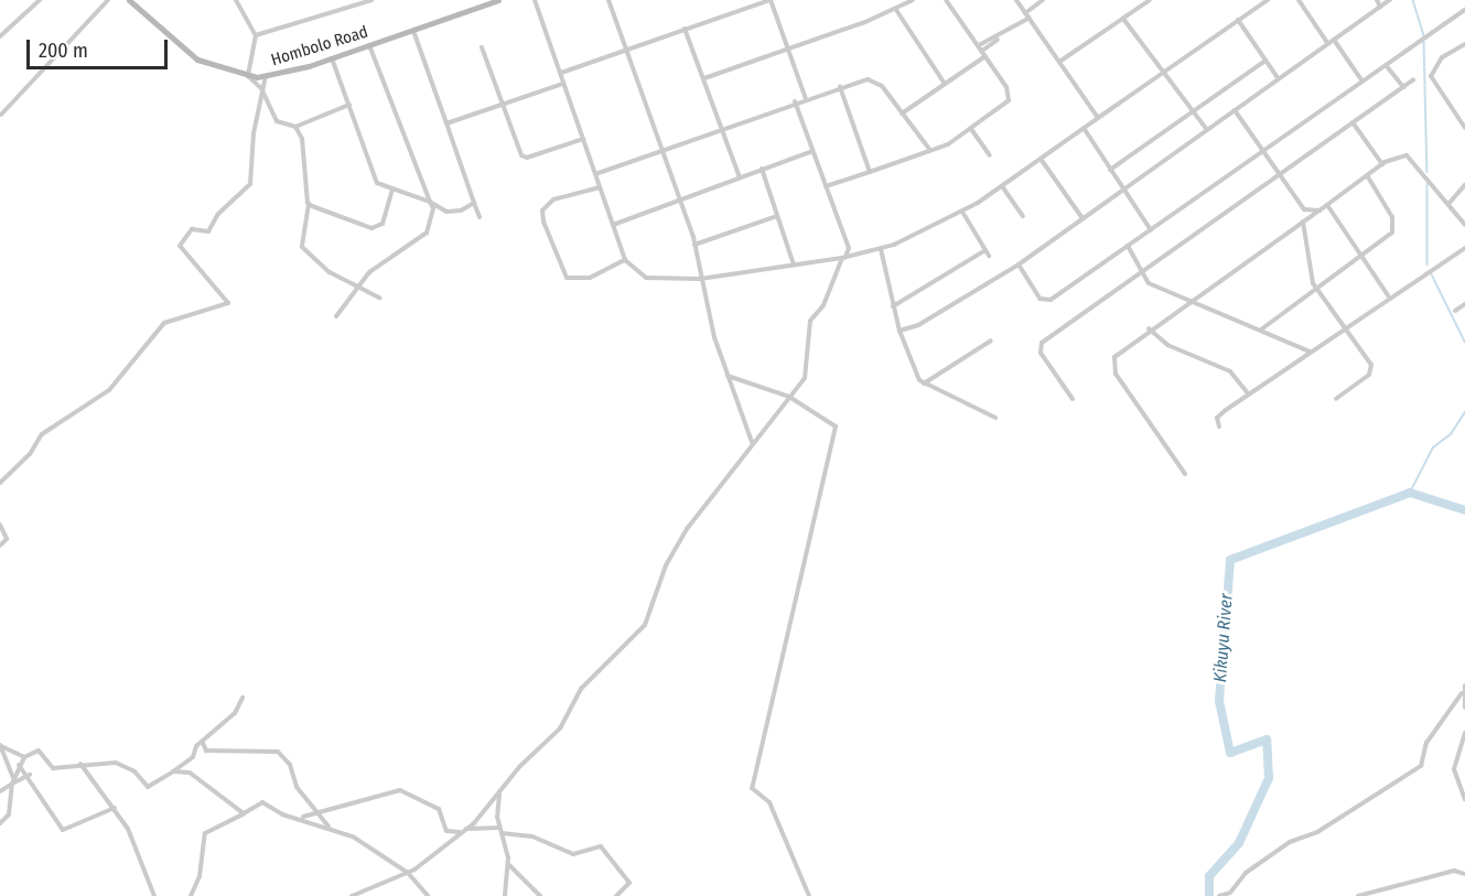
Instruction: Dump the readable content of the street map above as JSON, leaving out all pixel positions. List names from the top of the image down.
{
  "streets": {
    "street": ["Hombolo Road"]
  },
  "water": ["Kikuyu River"],
  "scale_bar": "200 m"
}
